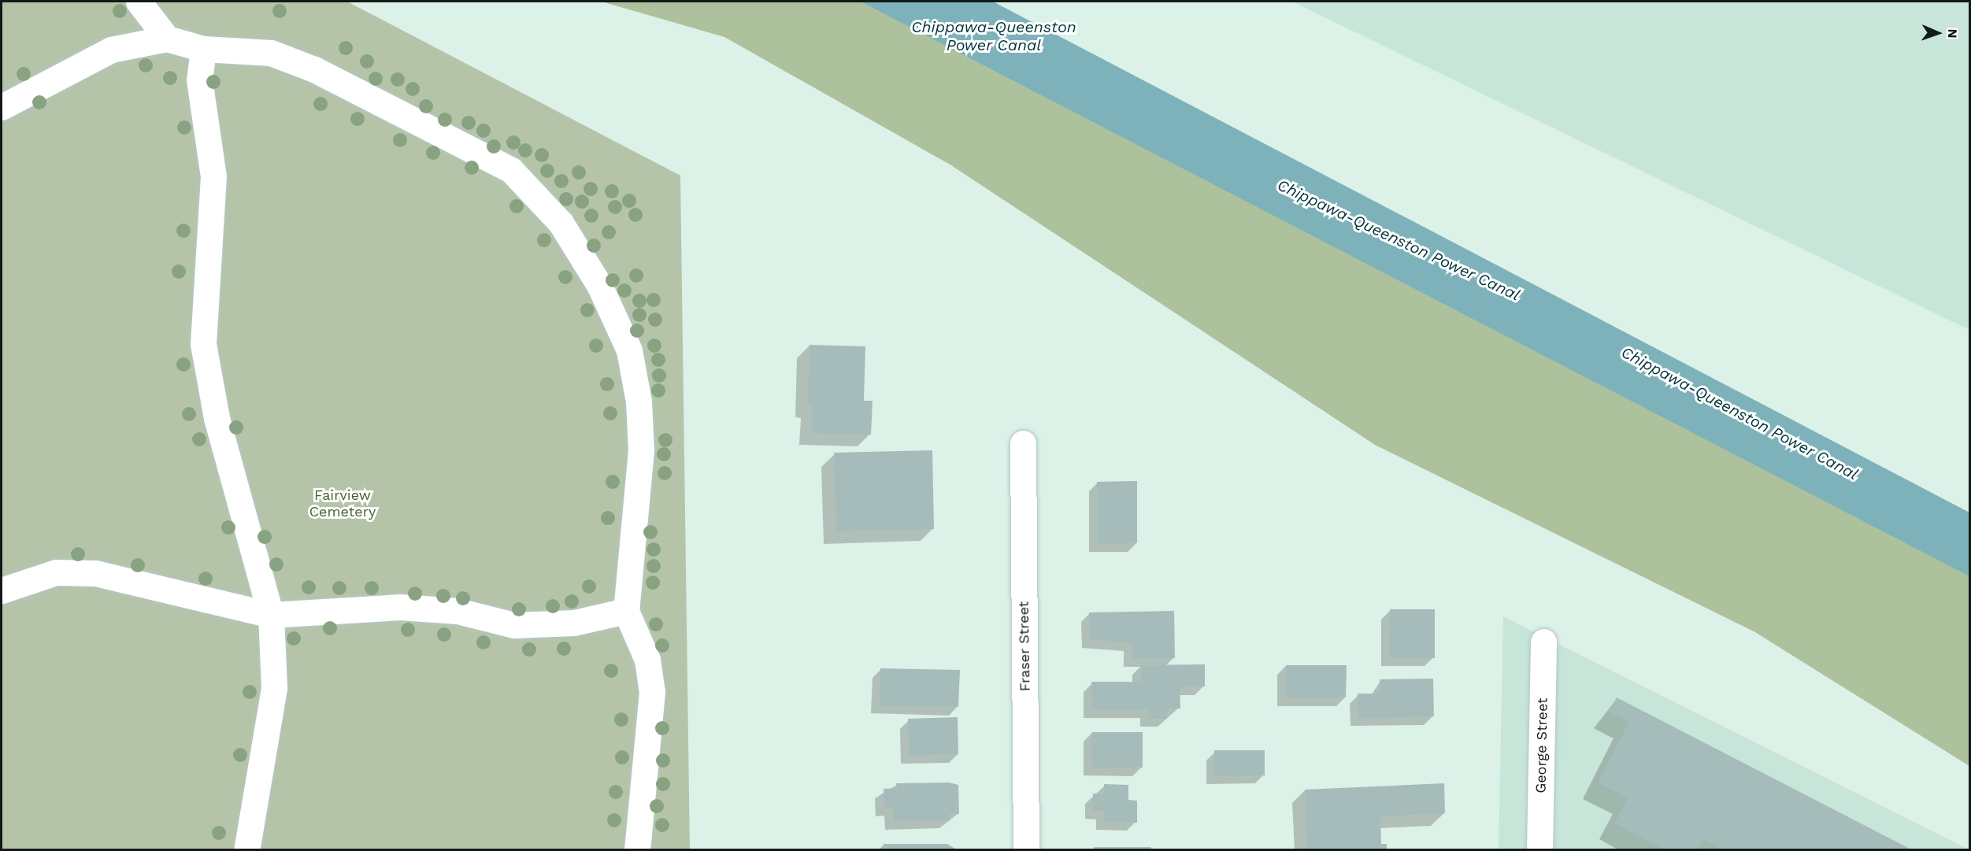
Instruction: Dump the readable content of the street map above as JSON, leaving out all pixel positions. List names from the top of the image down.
{
  "streets": {
    "street": ["Fraser Street", "George Street"]
  },
  "water": ["Chippawa-Queenston Power Canal"],
  "parks": ["Fairview Cemetery"],
  "north": "right"
}
